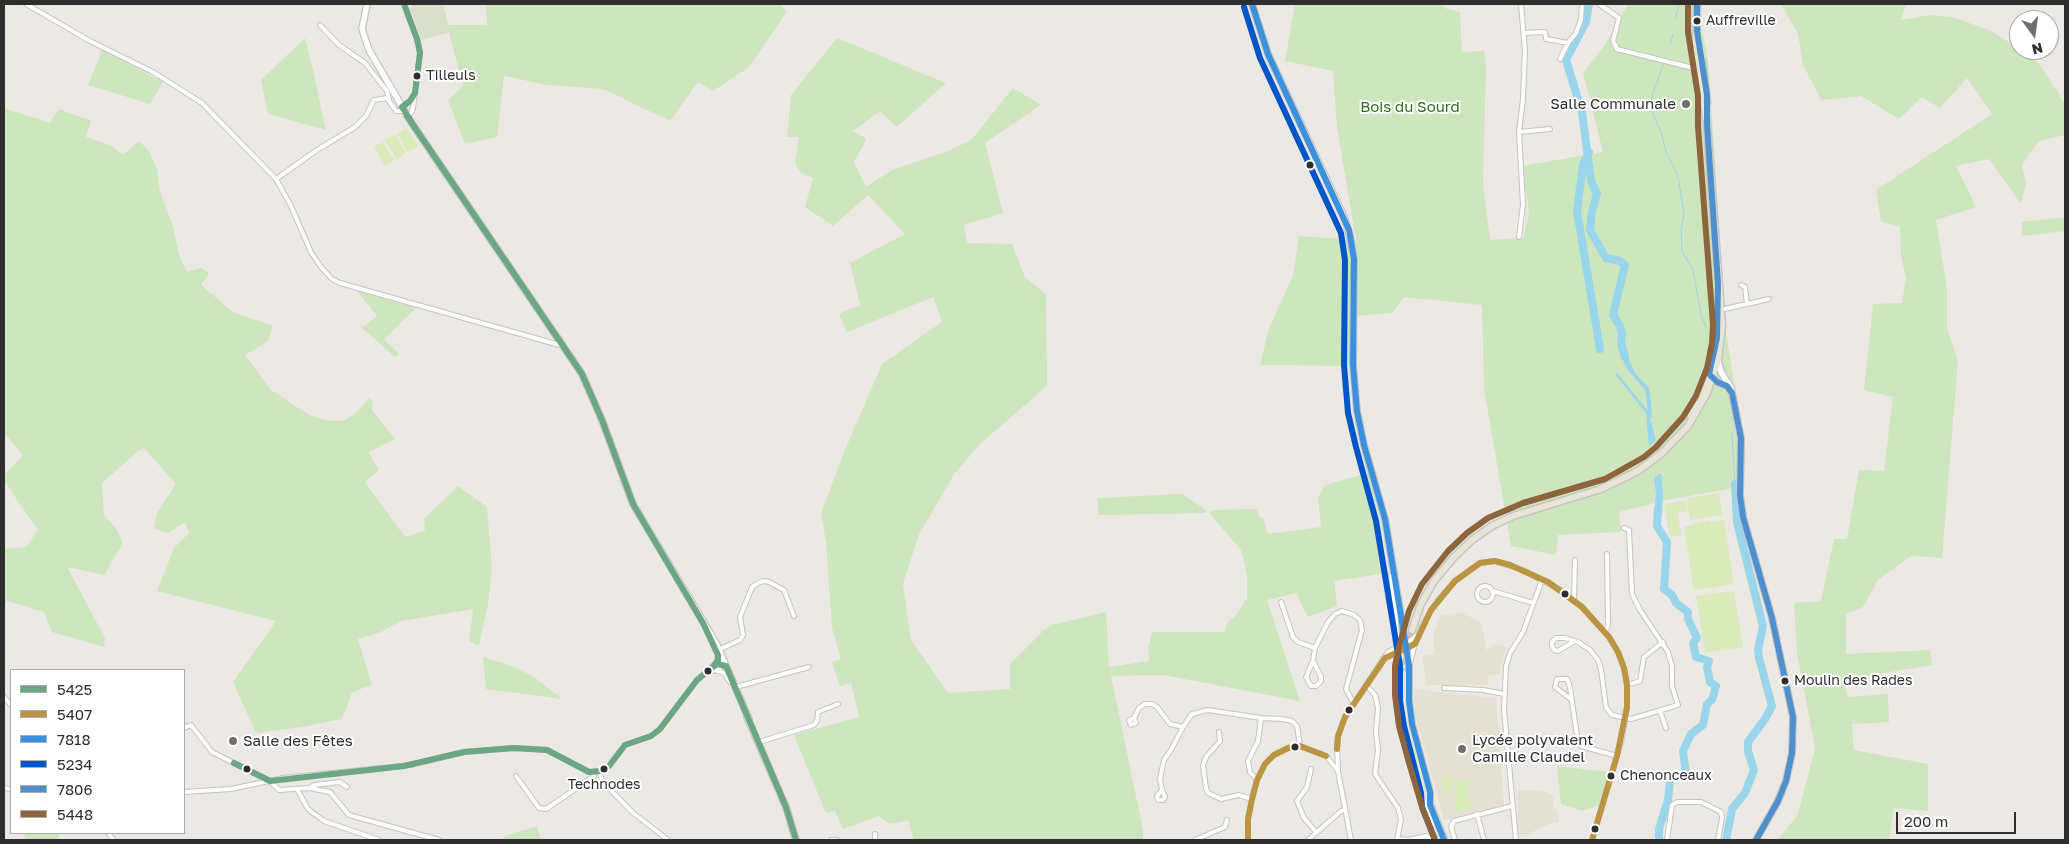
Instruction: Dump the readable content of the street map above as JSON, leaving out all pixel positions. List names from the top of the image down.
{
  "parks": ["Bois du Sourd"],
  "places": [
    "Auffreville",
    "Tilleuls",
    "Salle Communale",
    "Moulin des Rades",
    "Salle des Fêtes",
    "Lycée polyvalent Camille Claudel",
    "Technodes",
    "Chenonceaux"
  ],
  "lines": [
    "transit line 5425",
    "transit line 7818",
    "transit line 7806",
    "transit line 5448",
    "transit line 5234",
    "transit line 5407"
  ],
  "legend": [
    "5425",
    "5407",
    "7818",
    "5234",
    "7806",
    "5448"
  ],
  "scale_bar": "200 m",
  "north": "bottom"
}
